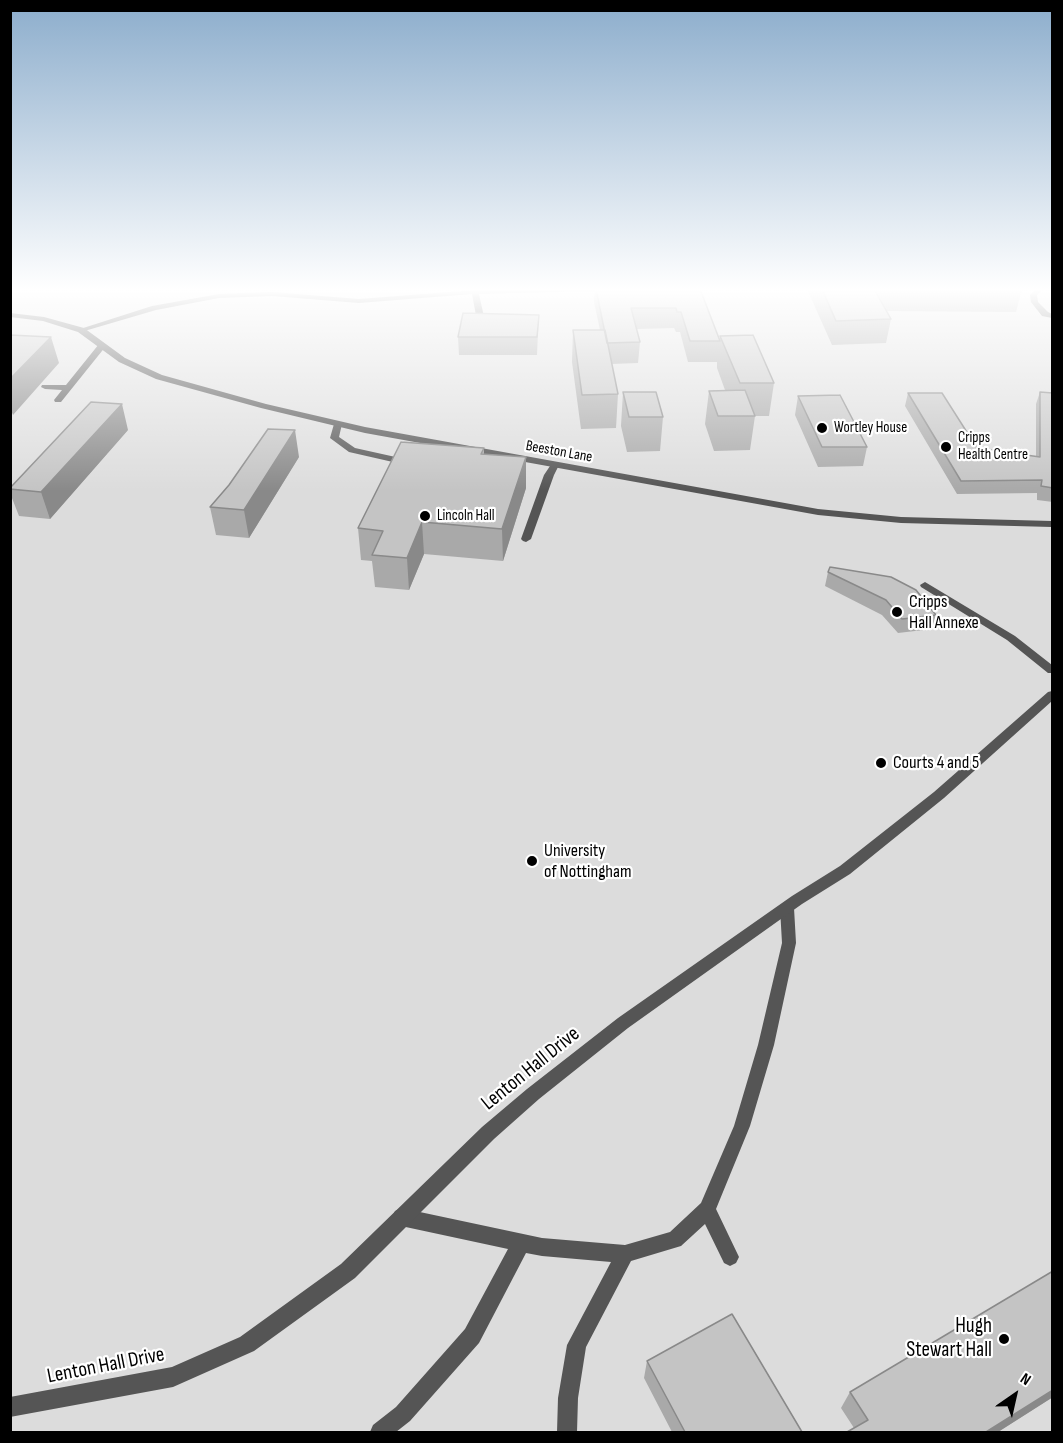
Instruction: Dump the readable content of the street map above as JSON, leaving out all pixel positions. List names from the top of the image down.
{
  "streets": {
    "street": ["Beeston Lane", "Lenton Hall Drive"]
  },
  "places": [
    "Wortley House",
    "Cripps Health Centre",
    "Lincoln Hall",
    "Cripps Hall Annexe",
    "Courts 4 and 5",
    "University of Nottingham",
    "Hugh Stewart Hall"
  ],
  "north": "top right"
}
